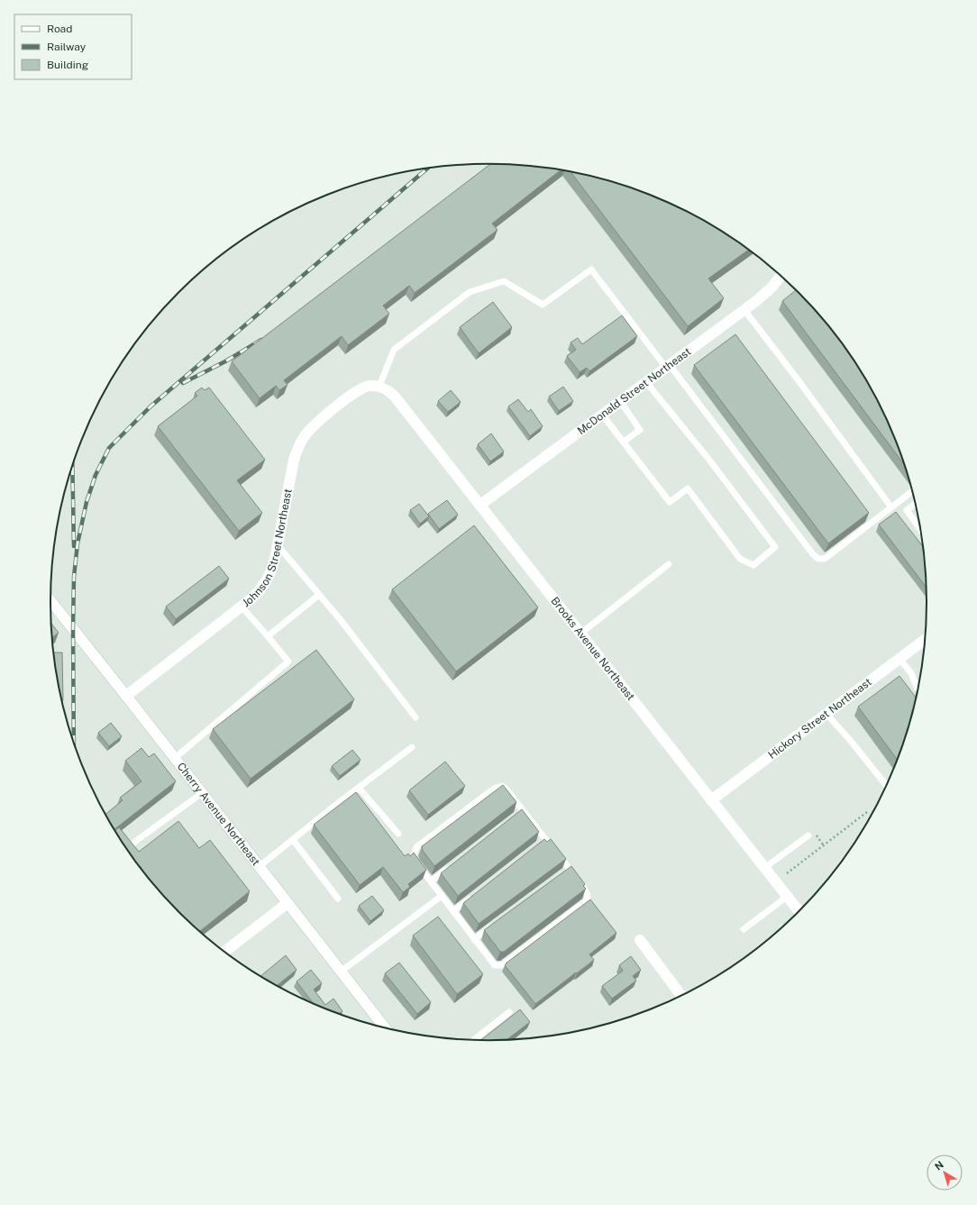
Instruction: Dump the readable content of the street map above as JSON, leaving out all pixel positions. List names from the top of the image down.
{
  "streets": {
    "street": [
      "McDonald Street Northeast",
      "Johnson Street Northeast",
      "Brooks Avenue Northeast",
      "Hickory Street Northeast",
      "Cherry Avenue Northeast"
    ]
  },
  "crossings": [
    ["McDonald Street Northeast", "Brooks Avenue Northeast"],
    ["Johnson Street Northeast", "Brooks Avenue Northeast"],
    ["Johnson Street Northeast", "Cherry Avenue Northeast"],
    ["Brooks Avenue Northeast", "Hickory Street Northeast"]
  ],
  "legend": ["Road", "Railway", "Building"],
  "north": "top left"
}
